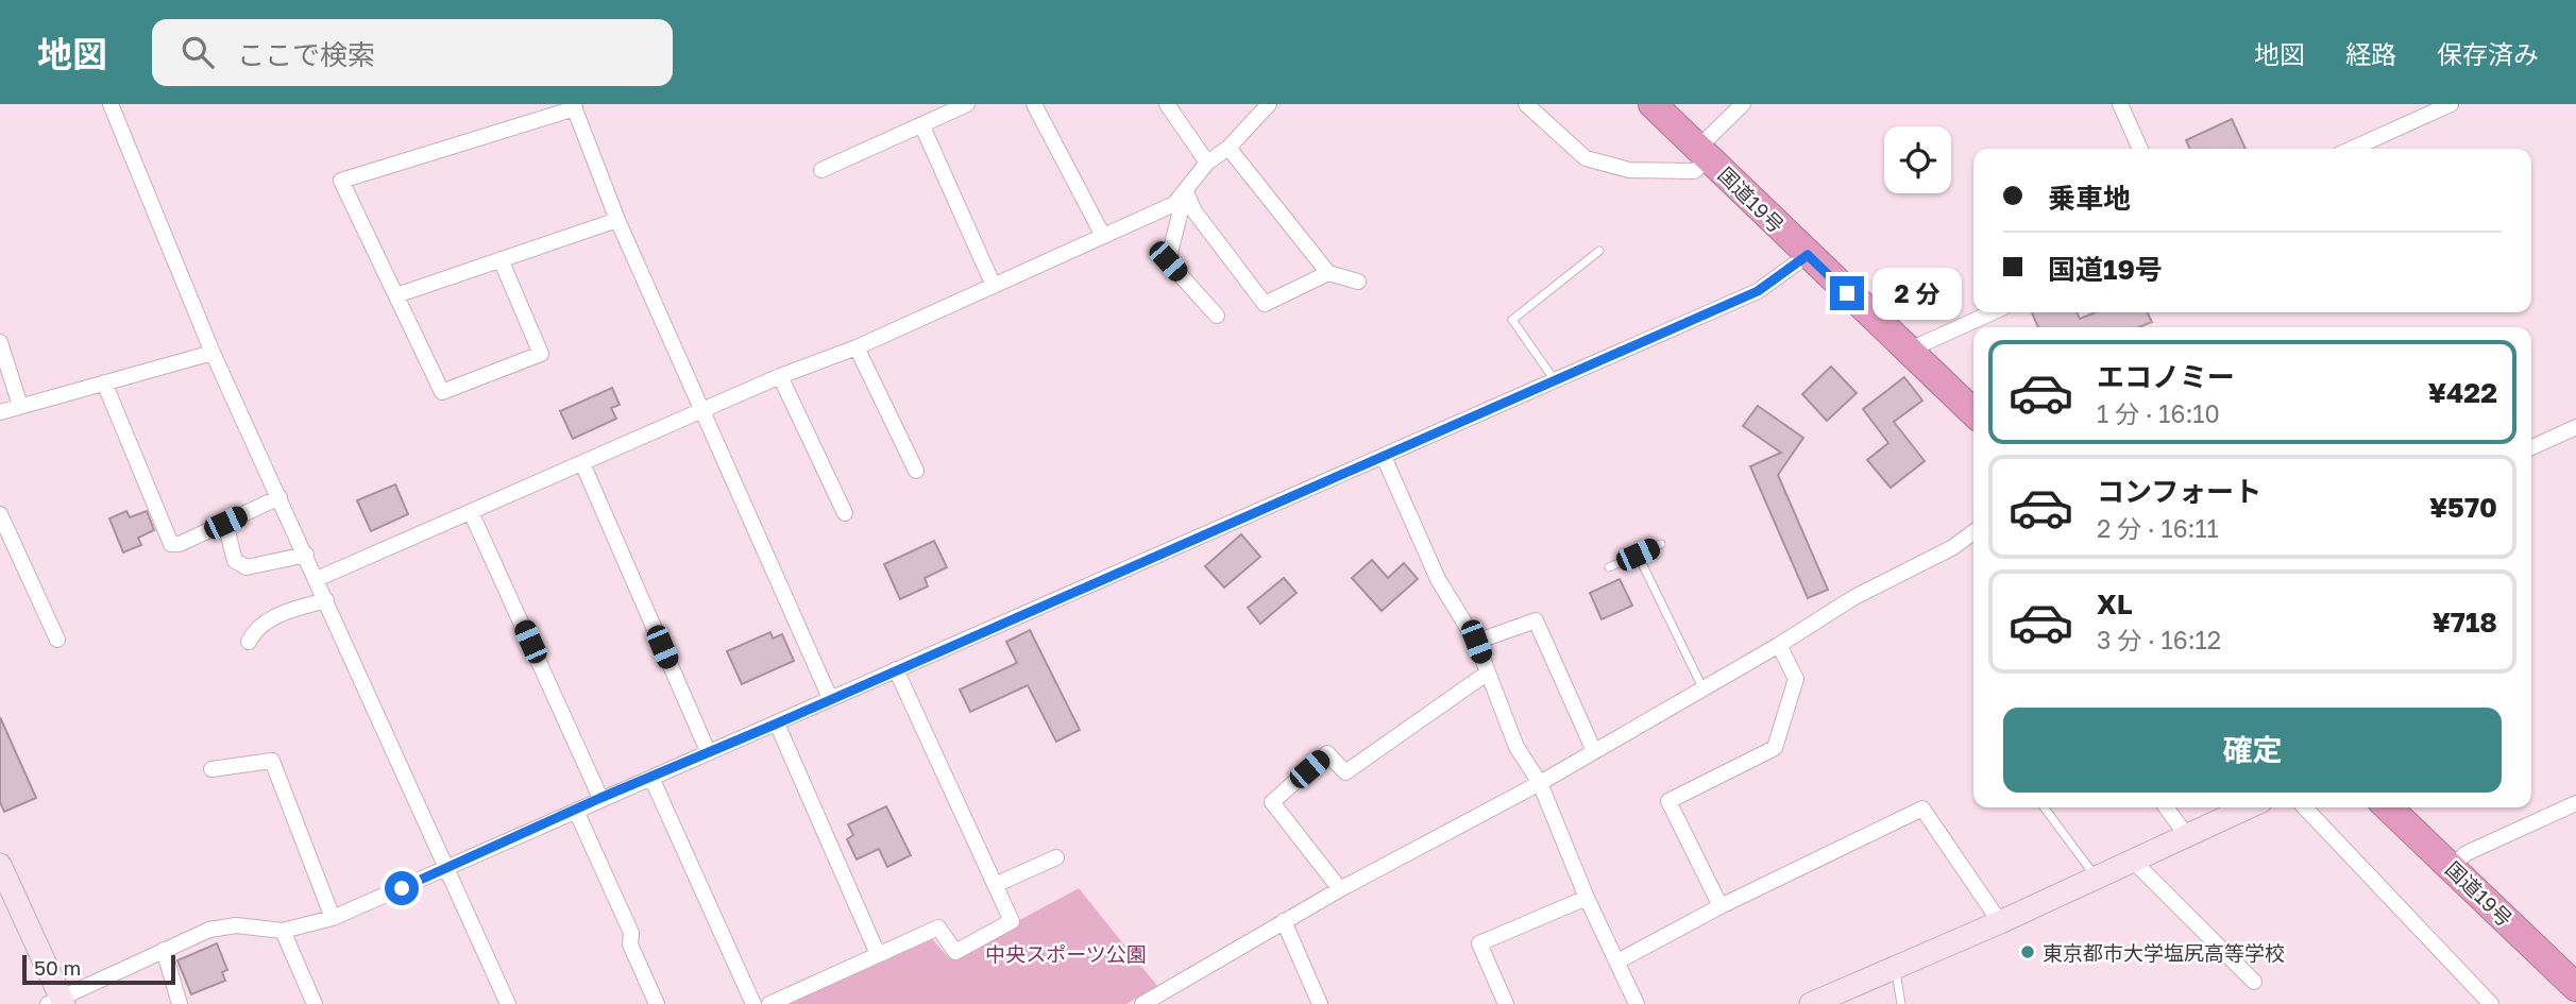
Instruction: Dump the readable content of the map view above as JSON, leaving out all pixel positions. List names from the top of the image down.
{
  "streets": {
    "highway": ["国道19号"]
  },
  "parks": ["中央スポーツ公園"],
  "places": ["東京都市大学塩尻高等学校"],
  "scale_bar": "50 m",
  "page": {
    "header": "地図",
    "search": "ここで検索",
    "nav": ["地図", "経路", "保存済み"],
    "banner": ["乗車地", "国道19号"],
    "bubble": "2 分",
    "list": [
      {
        "name": "エコノミー",
        "note": "1 分 · 16:10",
        "value": "¥422"
      },
      {
        "name": "コンフォート",
        "note": "2 分 · 16:11",
        "value": "¥570"
      },
      {
        "name": "XL",
        "note": "3 分 · 16:12",
        "value": "¥718"
      }
    ],
    "buttons": "確定",
    "scale": "50 m"
  }
}
